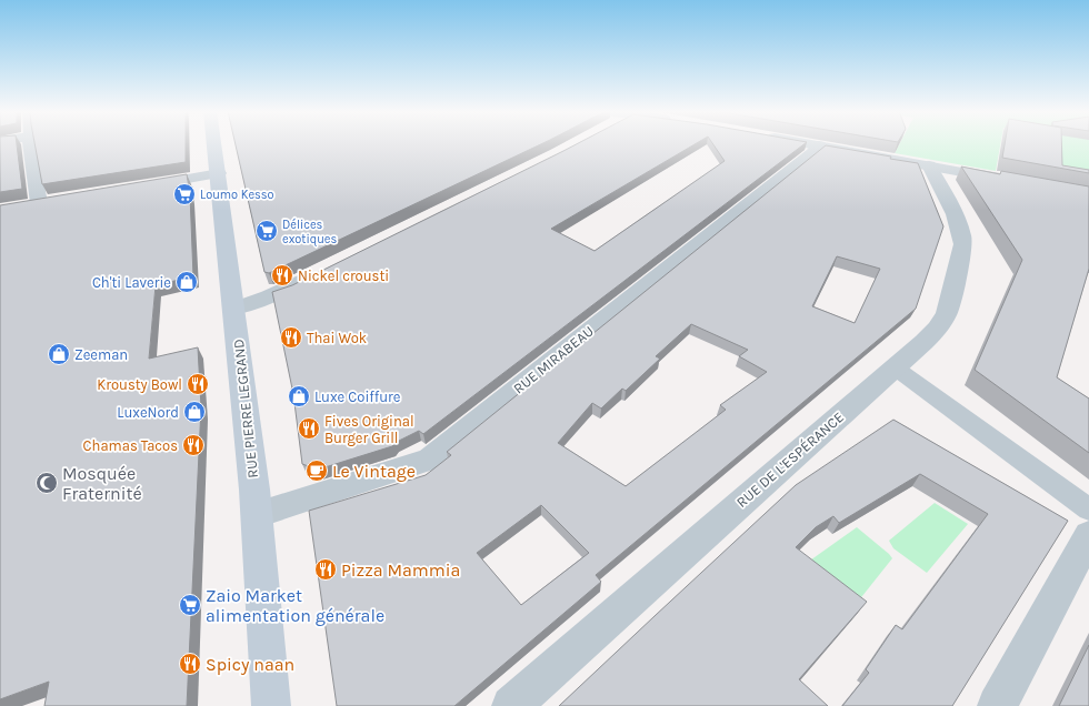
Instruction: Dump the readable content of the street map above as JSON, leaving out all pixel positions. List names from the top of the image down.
{
  "streets": {
    "main road": ["RUE PIERRE LEGRAND"],
    "street": ["RUE MIRABEAU", "RUE DE L'ESPÉRANCE"]
  },
  "crossings": [
    ["RUE MIRABEAU", "RUE PIERRE LEGRAND"]
  ],
  "places": {
    "supermarket": ["Loumo Kesso", "Délices exotiques", "Zaio Market alimentation générale"],
    "restaurant": [
      "Nickel crousti",
      "Thai Wok",
      "Krousty Bowl",
      "Fives Original Burger Grill",
      "Chamas Tacos",
      "Pizza Mammia",
      "Spicy naan"
    ],
    "shop": [
      "Ch'ti Laverie",
      "Zeeman",
      "Luxe Coiffure",
      "LuxeNord"
    ],
    "cafe": ["Le Vintage"],
    "mosque": ["Mosquée Fraternité"]
  }
}
